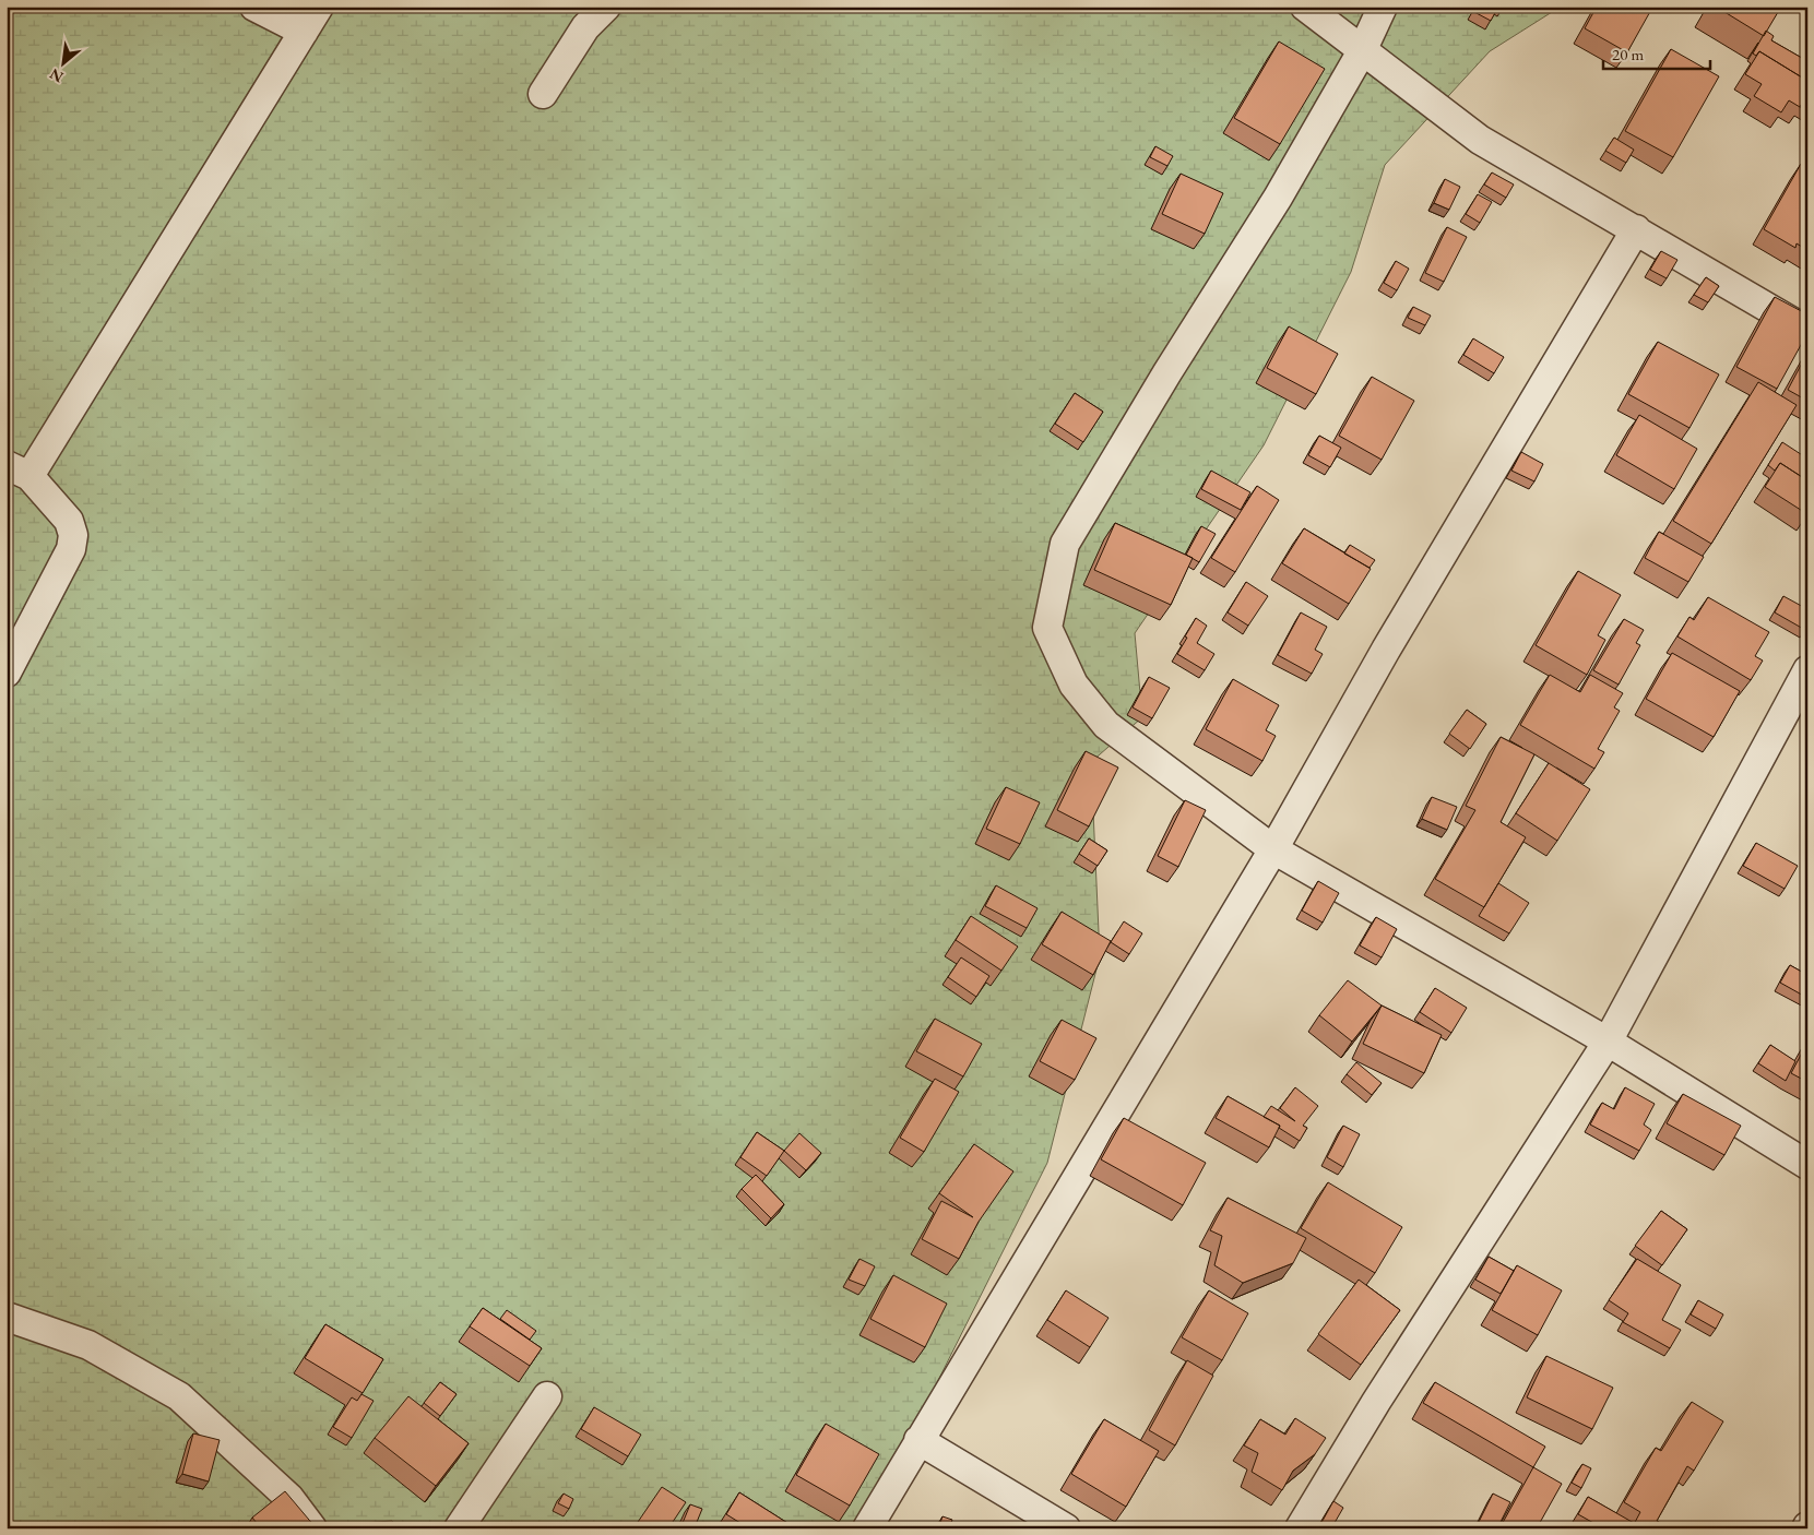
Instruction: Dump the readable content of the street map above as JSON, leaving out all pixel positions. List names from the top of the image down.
{
  "scale_bar": "20 m",
  "north": "bottom left"
}
